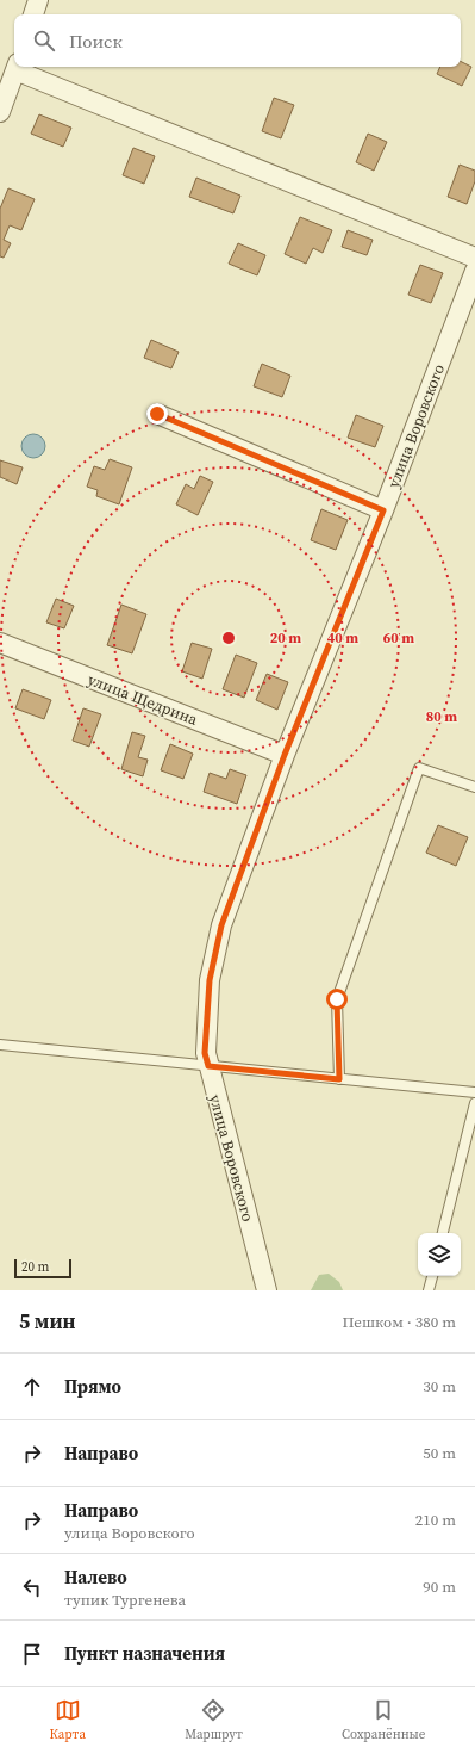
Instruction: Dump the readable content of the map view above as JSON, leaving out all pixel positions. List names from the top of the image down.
{
  "streets": {
    "street": ["улица Воровского", "улица Щедрина"]
  },
  "crossings": [
    ["улица Воровского", "улица Щедрина"]
  ],
  "scale_bar": "20 m",
  "page": {
    "search": "Поиск",
    "scale": "20 m",
    "heading": ["5 мин", "Пешком · 380 m"],
    "list": [
      ["Прямо", "30 m"],
      ["Направо", "50 m"],
      ["Направо", "улица Воровского", "210 m"],
      ["Налево", "тупик Тургенева", "90 m"],
      "Пункт назначения"
    ],
    "nav": ["Карта", "Маршрут", "Сохранённые"]
  },
  "rings": [
    "20 m",
    "40 m",
    "60 m",
    "80 m"
  ]
}
